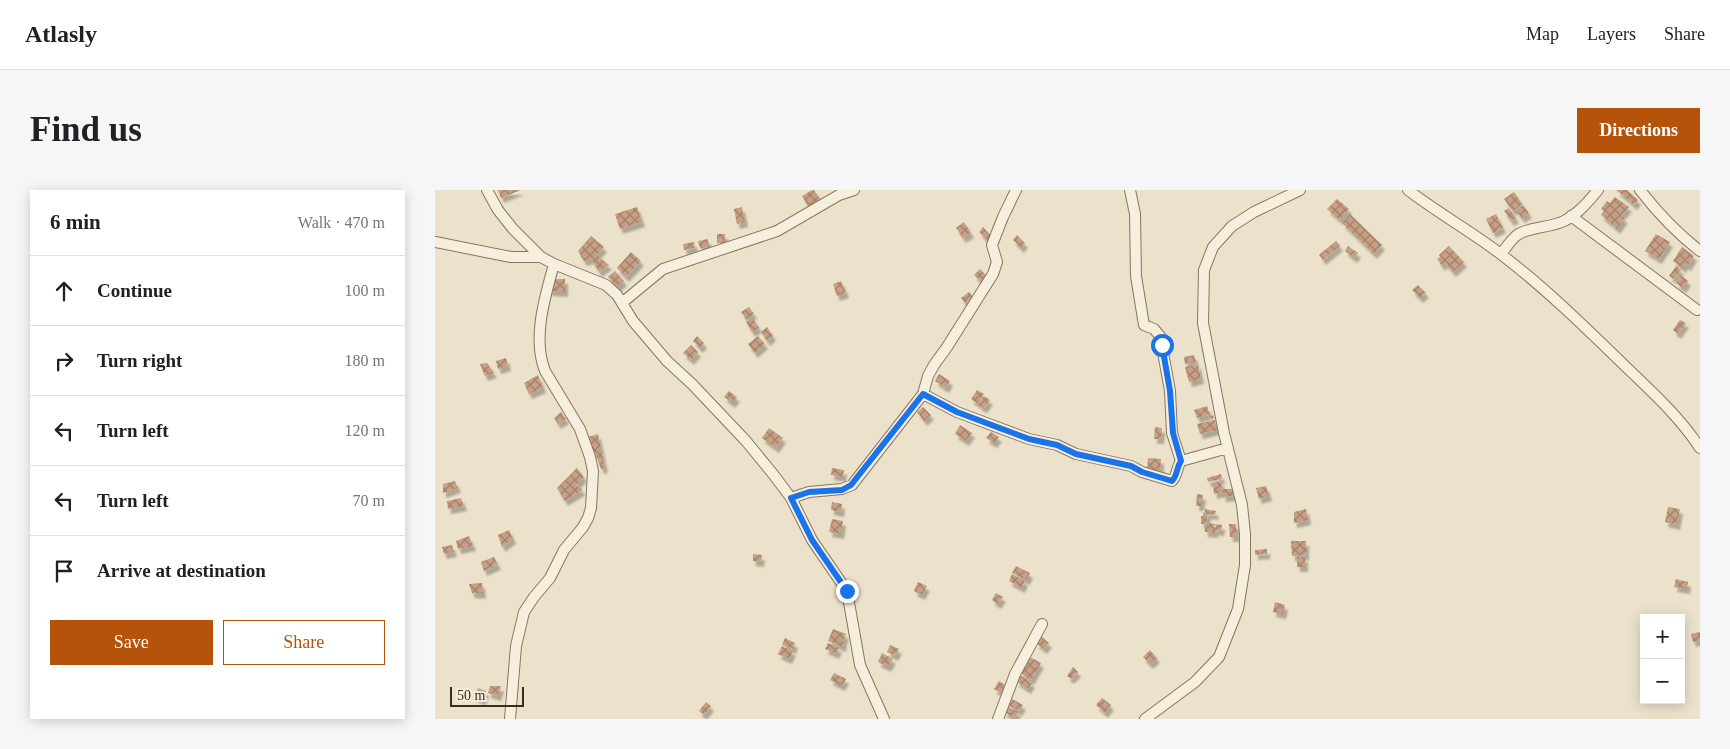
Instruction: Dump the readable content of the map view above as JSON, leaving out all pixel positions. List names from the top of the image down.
{
  "scale_bar": "50 m",
  "page": {
    "header": "Atlasly",
    "nav": ["Map", "Layers", "Share"],
    "buttons": [
      "Directions",
      ["Save", "Share"]
    ],
    "title": "Find us",
    "heading": ["6 min", "Walk · 470 m"],
    "list": [
      ["Continue", "100 m"],
      ["Turn right", "180 m"],
      ["Turn left", "120 m"],
      ["Turn left", "70 m"],
      "Arrive at destination"
    ],
    "map_buttons": ["+", "−"],
    "scale": "50 m"
  }
}
